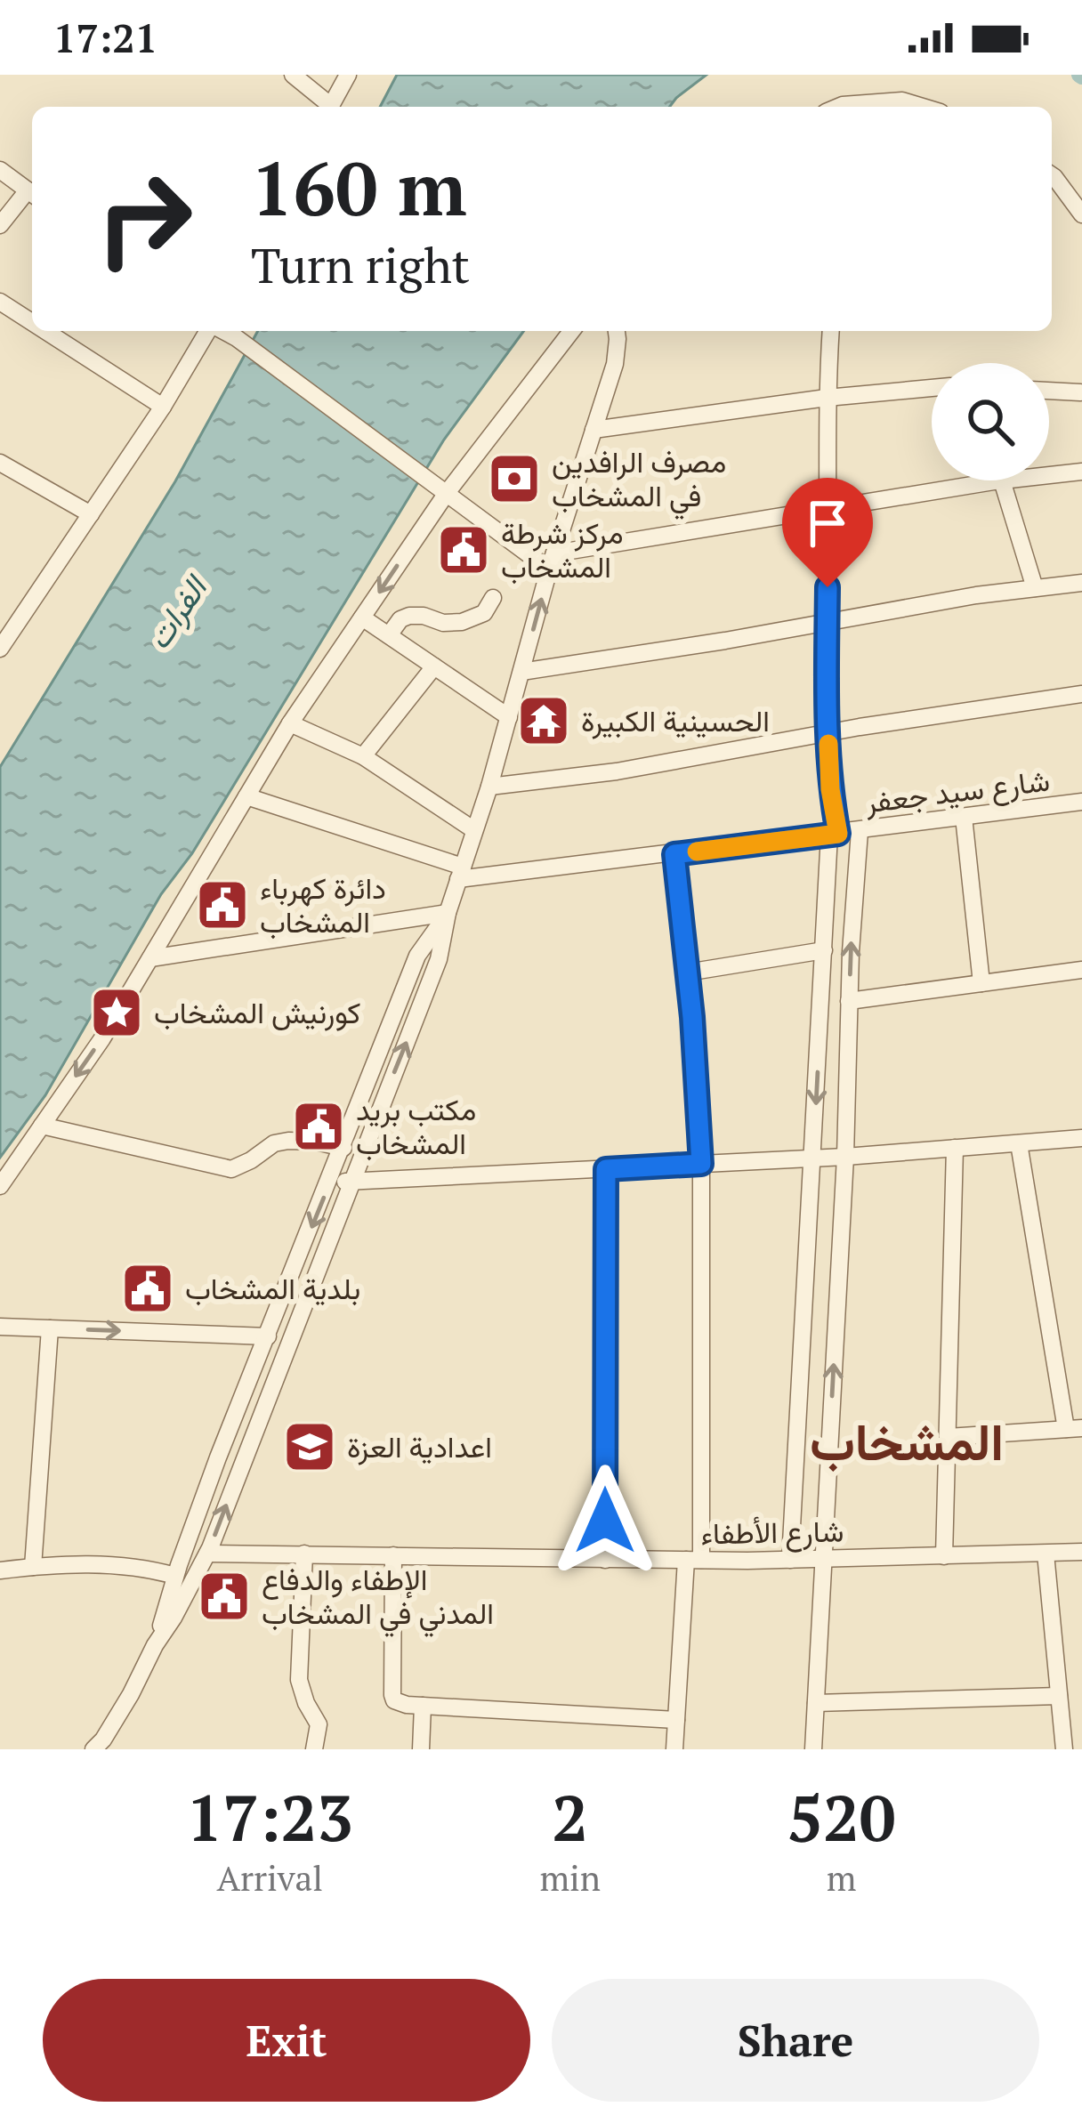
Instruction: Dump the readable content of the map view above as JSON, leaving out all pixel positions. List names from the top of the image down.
{
  "streets": {
    "street": ["شارع سيد جعفر", "شارع الأطفاء"]
  },
  "districts": ["المشخاب"],
  "water": ["الفرات"],
  "places": {
    "bank": ["مصرف الرافدين في المشخاب"],
    "public building": [
      "مركز شرطة المشخاب",
      "دائرة كهرباء المشخاب",
      "مكتب بريد المشخاب",
      "بلدية المشخاب",
      "الإطفاء والدفاع المدني في المشخاب"
    ],
    "temple": ["الحسينية الكبيرة"],
    "place": ["كورنيش المشخاب"],
    "school or university": ["اعدادية العزة"]
  },
  "page": {
    "status": "17:21",
    "turn": ["160 m", "Turn right"],
    "eta": [
      "17:23",
      "Arrival",
      "2",
      "min",
      "520",
      "m"
    ],
    "buttons": ["Exit", "Share"]
  }
}
